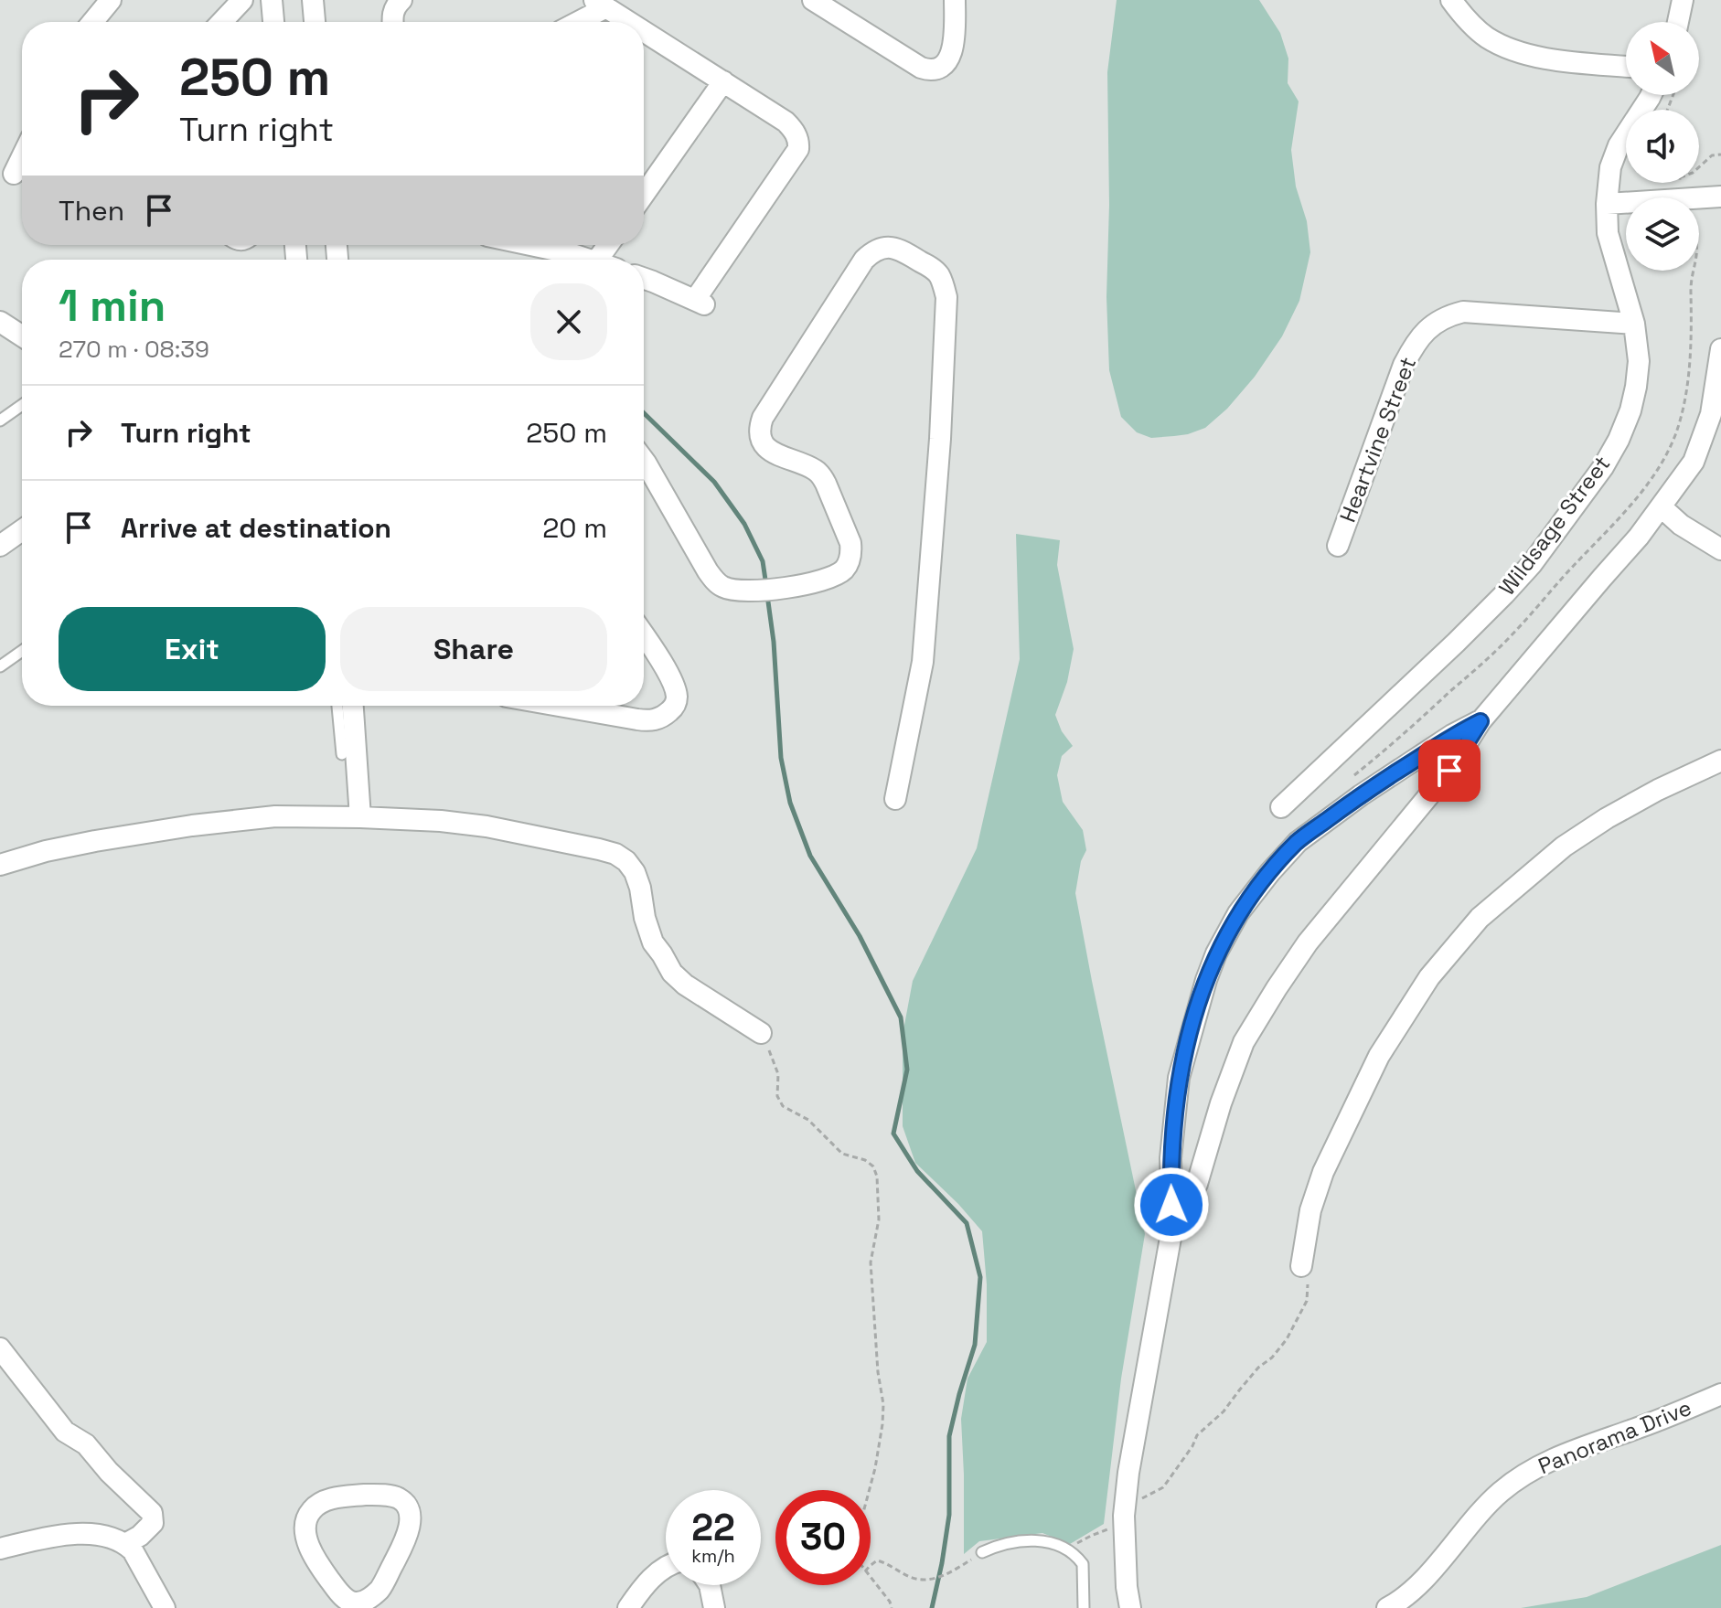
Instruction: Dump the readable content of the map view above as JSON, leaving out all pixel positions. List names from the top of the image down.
{
  "streets": {
    "street": ["Heartvine Street", "Wildsage Street", "Panorama Drive"]
  },
  "crossings": [
    ["Heartvine Street", "Wildsage Street"]
  ],
  "north": "top left",
  "page": {
    "turn": ["250 m", "Turn right"],
    "then": "Then",
    "heading": ["1 min", "270 m · 08:39"],
    "list": [
      {
        "name": "Turn right",
        "value": "250 m"
      },
      {
        "name": "Arrive at destination",
        "value": "20 m"
      }
    ],
    "buttons": ["Exit", "Share"],
    "speed": "22 km/h",
    "limit": "30"
  }
}
